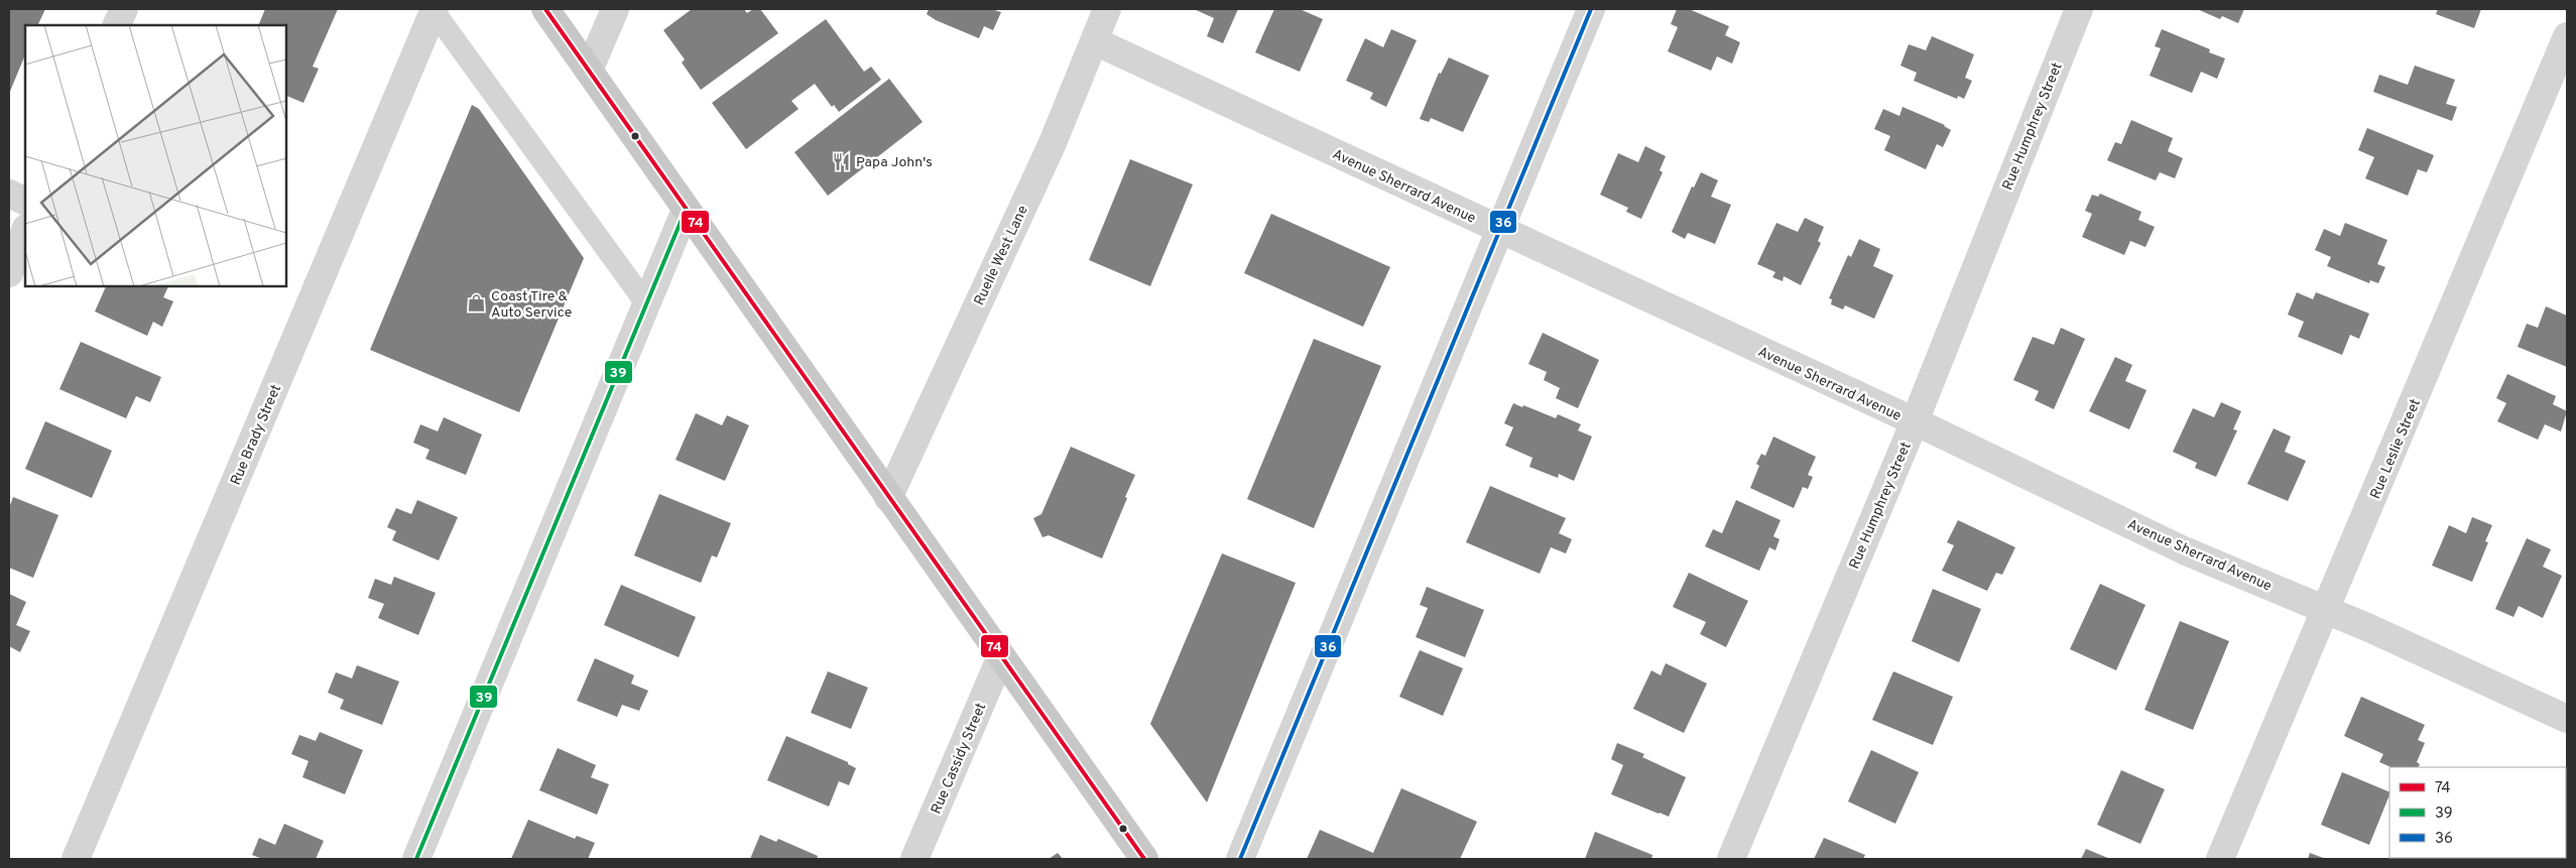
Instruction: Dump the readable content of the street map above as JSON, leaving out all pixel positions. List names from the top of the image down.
{
  "streets": {
    "street": [
      "Rue Humphrey Street",
      "Avenue Sherrard Avenue",
      "Ruelle West Lane",
      "Rue Brady Street",
      "Rue Leslie Street",
      "Rue Cassidy Street"
    ]
  },
  "crossings": [
    ["Rue Humphrey Street", "Avenue Sherrard Avenue"],
    ["Avenue Sherrard Avenue", "Ruelle West Lane"],
    ["Avenue Sherrard Avenue", "Rue Leslie Street"]
  ],
  "places": {
    "restaurant": ["Papa John's"],
    "shop": ["Coast Tire & Auto Service"]
  },
  "lines": ["transit line 74", "transit line 36", "transit line 39"],
  "legend": ["74", "39", "36"]
}
